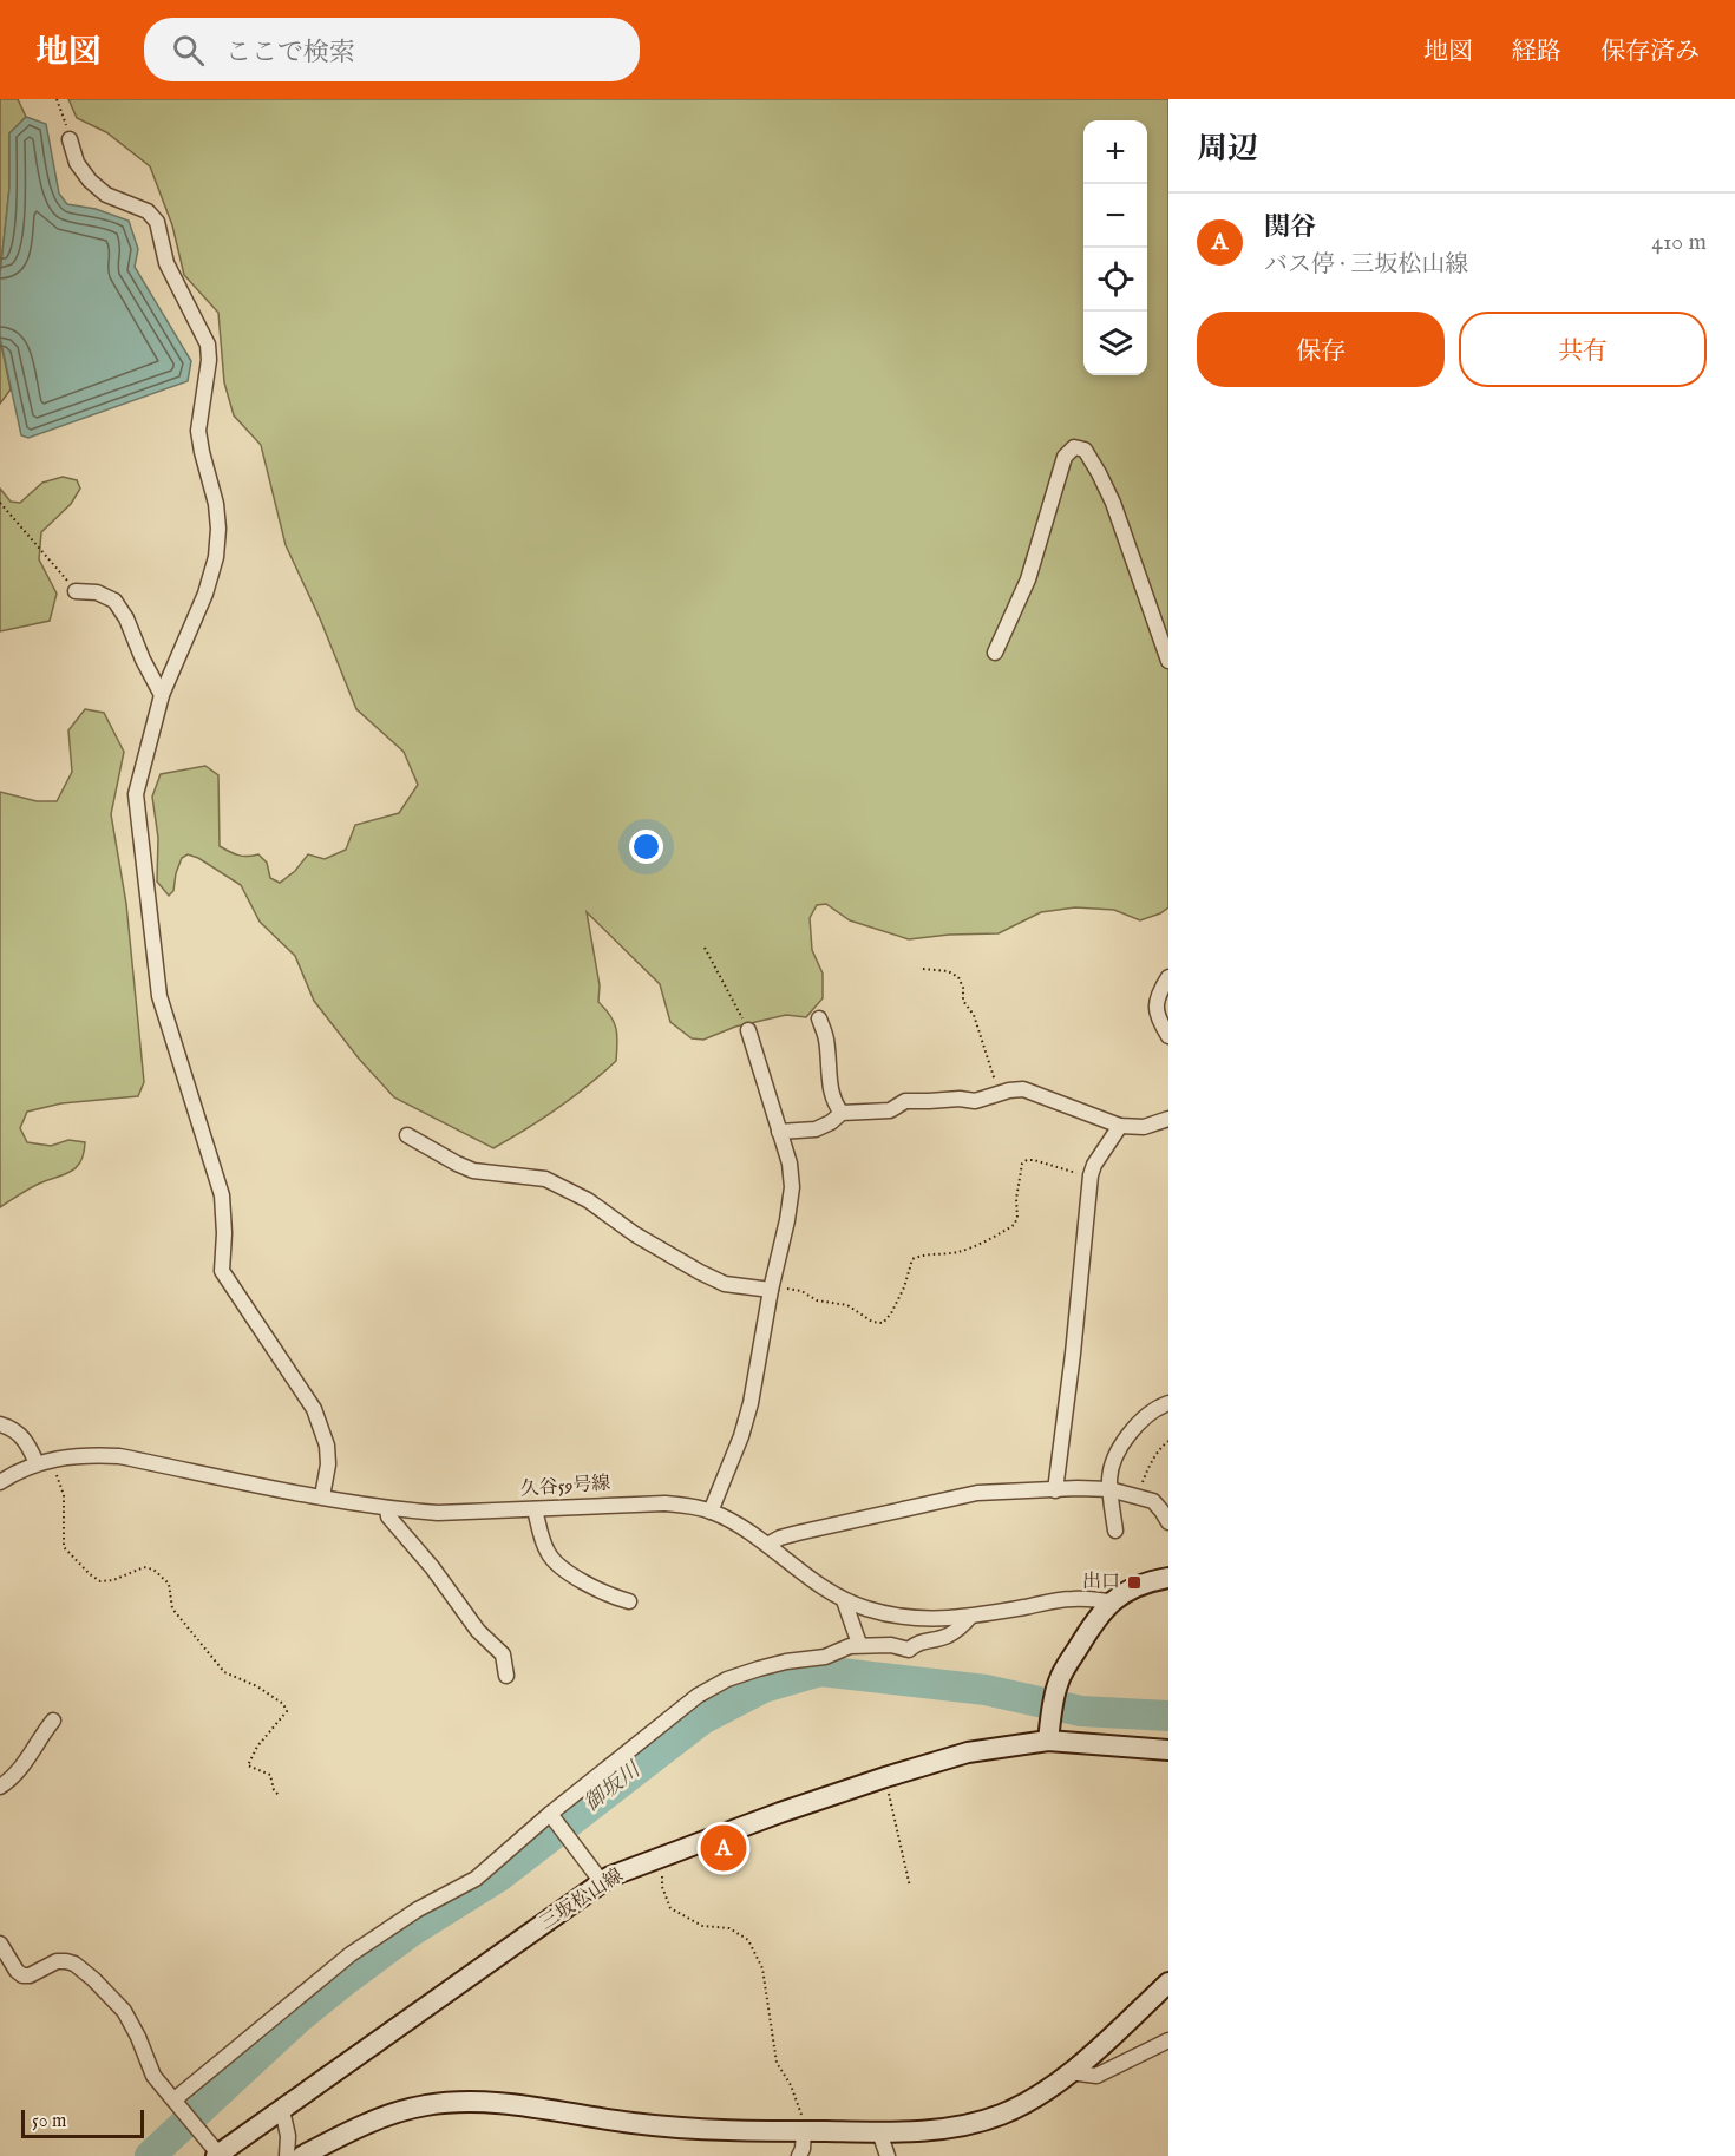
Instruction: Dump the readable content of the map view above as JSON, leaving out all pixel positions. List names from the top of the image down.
{
  "streets": {
    "main road": ["三坂松山線"],
    "street": ["久谷59号線"]
  },
  "water": ["御坂川"],
  "places": {
    "transit": ["出口"]
  },
  "scale_bar": "50 m",
  "page": {
    "header": "地図",
    "search": "ここで検索",
    "nav": ["地図", "経路", "保存済み"],
    "heading": "周辺",
    "map_buttons": ["+", "−"],
    "list": [
      {
        "mark": "A",
        "name": "関谷",
        "note": "バス停 · 三坂松山線",
        "value": "410 m"
      }
    ],
    "buttons": ["保存", "共有"],
    "pins": "A",
    "scale": "50 m"
  }
}
